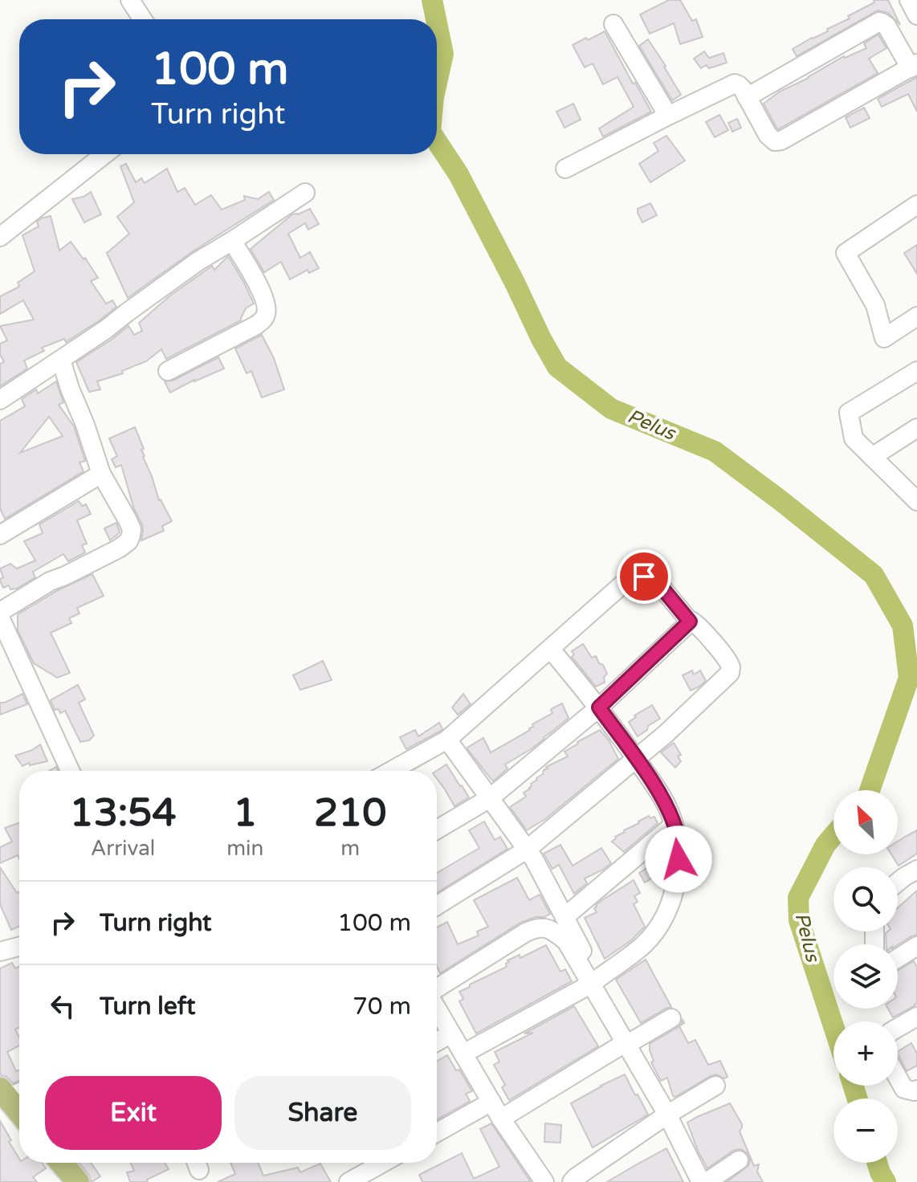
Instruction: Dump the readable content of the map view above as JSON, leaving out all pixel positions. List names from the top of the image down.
{
  "water": ["Pelus"],
  "north": "top left",
  "page": {
    "turn": ["100 m", "Turn right"],
    "eta": [
      "13:54",
      "Arrival",
      "1",
      "min",
      "210",
      "m"
    ],
    "map_buttons": ["+", "−"],
    "list": [
      {
        "name": "Turn right",
        "value": "100 m"
      },
      {
        "name": "Turn left",
        "value": "70 m"
      }
    ],
    "buttons": ["Exit", "Share"]
  }
}
